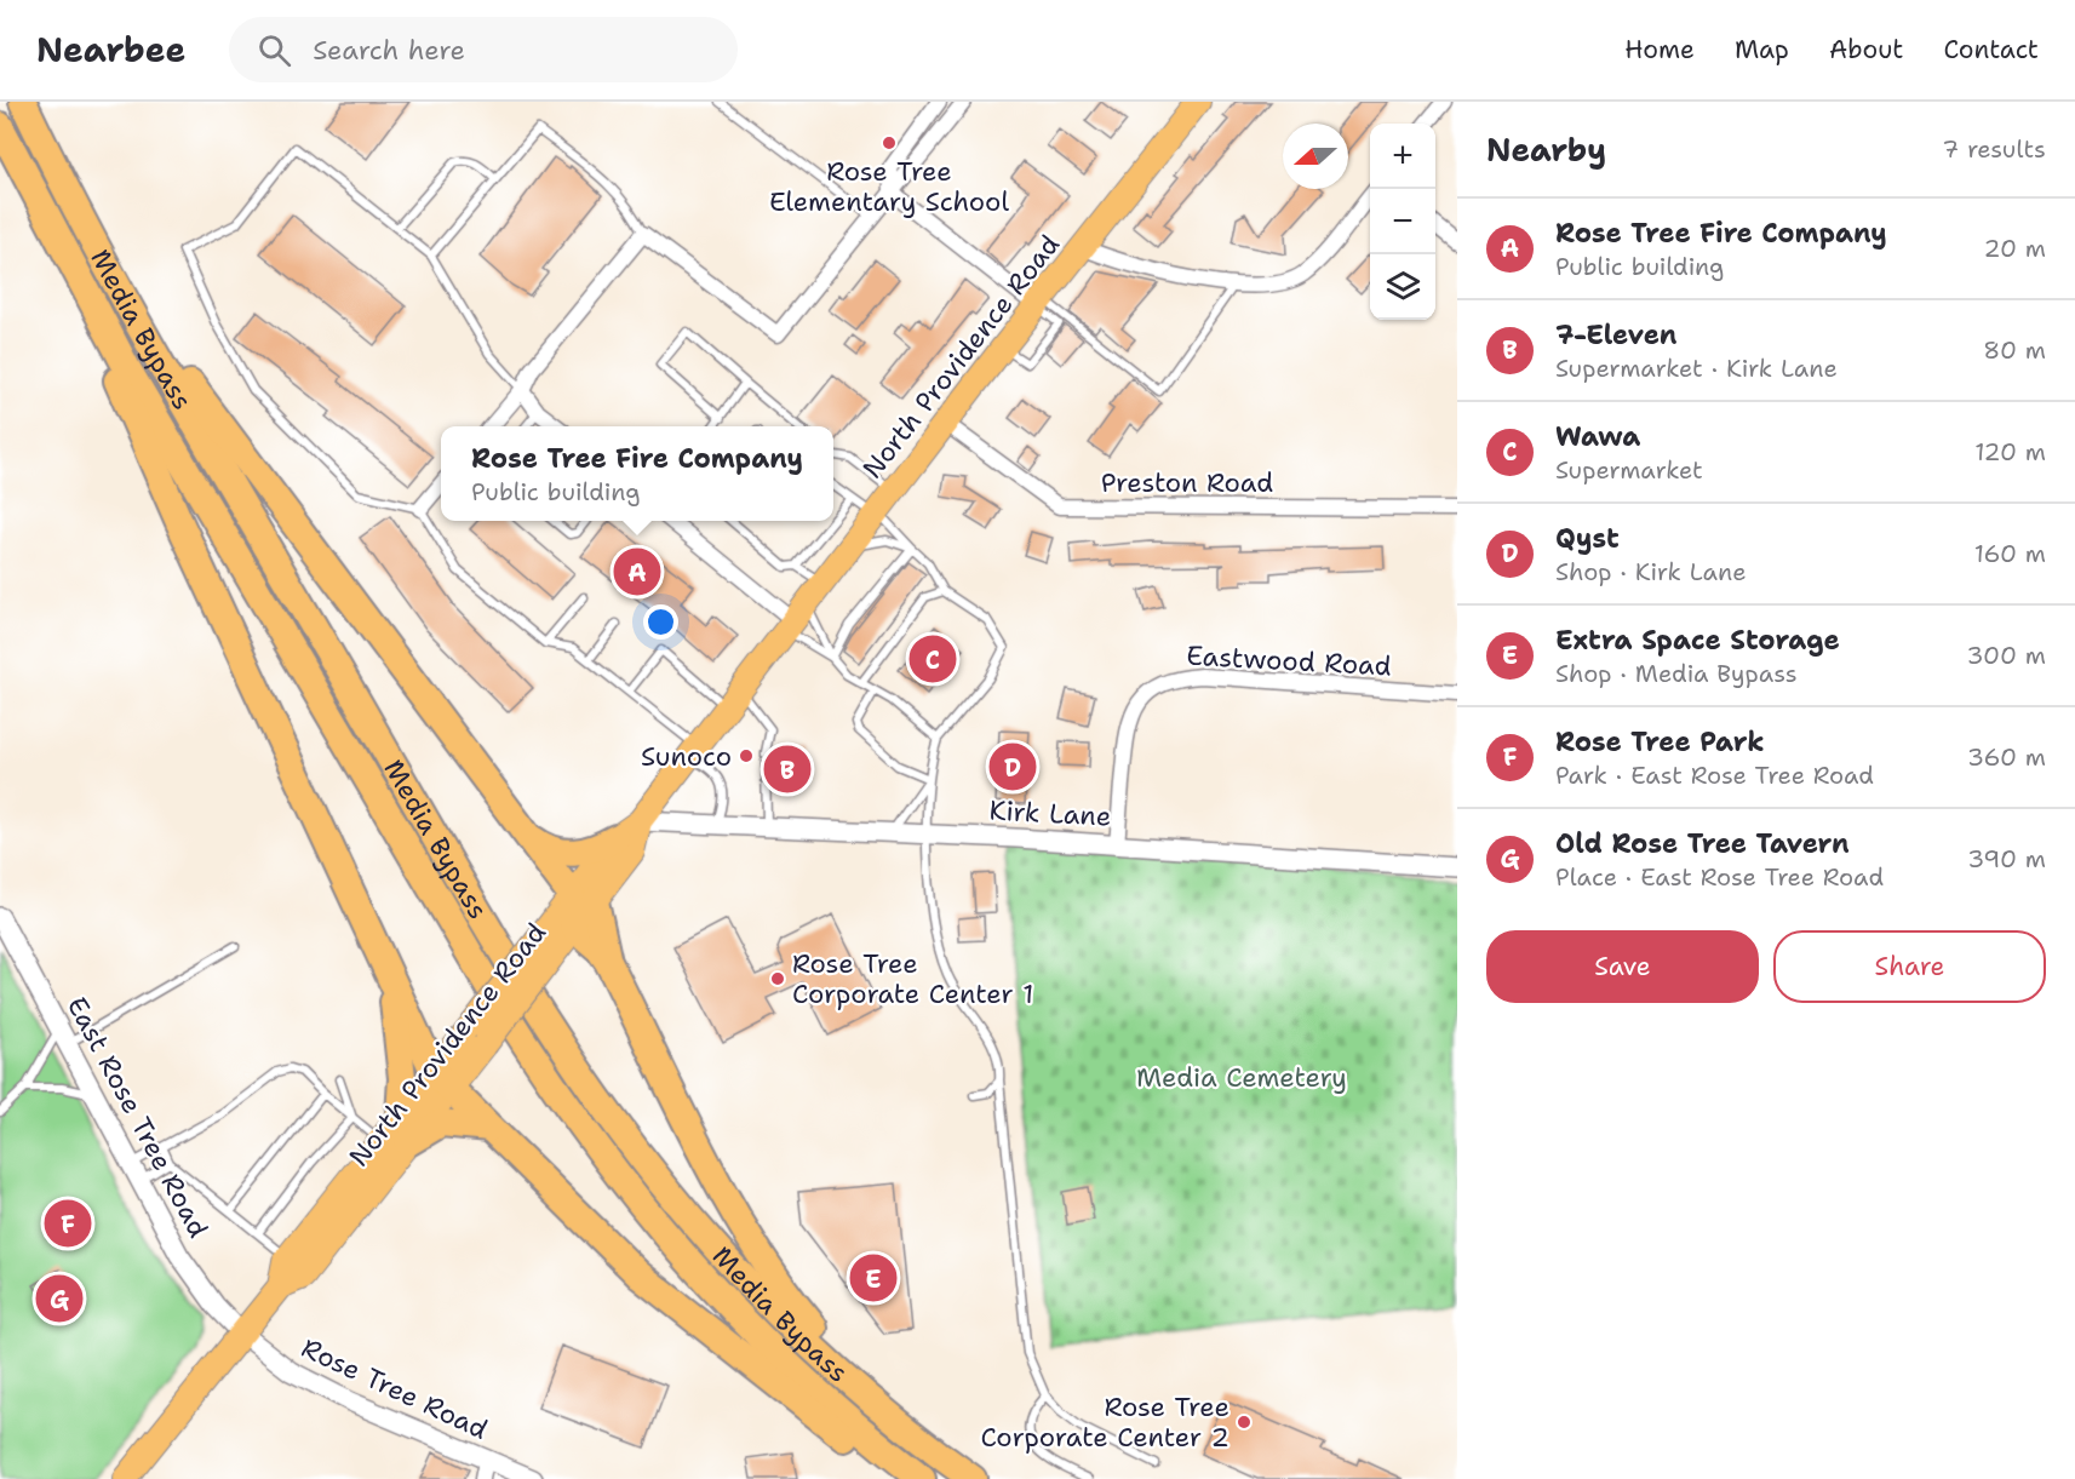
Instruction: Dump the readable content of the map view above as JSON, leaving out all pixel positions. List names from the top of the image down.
{
  "streets": {
    "highway": ["Media Bypass"],
    "main road": ["North Providence Road"],
    "street": [
      "Preston Road",
      "Eastwood Road",
      "Kirk Lane",
      "East Rose Tree Road",
      "Rose Tree Road"
    ]
  },
  "crossings": [
    ["North Providence Road", "Preston Road"],
    ["North Providence Road", "Kirk Lane"],
    ["North Providence Road", "East Rose Tree Road"],
    ["North Providence Road", "Rose Tree Road"],
    ["Eastwood Road", "Kirk Lane"],
    ["East Rose Tree Road", "Rose Tree Road"]
  ],
  "parks": ["Media Cemetery"],
  "places": [
    "Rose Tree Elementary School",
    "Sunoco",
    "Rose Tree Corporate Center 1",
    "Rose Tree Corporate Center 2"
  ],
  "north": "left",
  "page": {
    "header": "Nearbee",
    "search": "Search here",
    "nav": [
      "Home",
      "Map",
      "About",
      "Contact"
    ],
    "heading": ["Nearby", "7 results"],
    "map_buttons": ["+", "−"],
    "list": [
      {
        "mark": "A",
        "name": "Rose Tree Fire Company",
        "note": "Public building",
        "value": "20 m"
      },
      {
        "mark": "B",
        "name": "7-Eleven",
        "note": "Supermarket · Kirk Lane",
        "value": "80 m"
      },
      {
        "mark": "C",
        "name": "Wawa",
        "note": "Supermarket",
        "value": "120 m"
      },
      {
        "mark": "D",
        "name": "Qyst",
        "note": "Shop · Kirk Lane",
        "value": "160 m"
      },
      {
        "mark": "E",
        "name": "Extra Space Storage",
        "note": "Shop · Media Bypass",
        "value": "300 m"
      },
      {
        "mark": "F",
        "name": "Rose Tree Park",
        "note": "Park · East Rose Tree Road",
        "value": "360 m"
      },
      {
        "mark": "G",
        "name": "Old Rose Tree Tavern",
        "note": "Place · East Rose Tree Road",
        "value": "390 m"
      }
    ],
    "popup": ["Rose Tree Fire Company", "Public building"],
    "pins": [
      "A",
      "C",
      "D",
      "B",
      "F",
      "E",
      "G"
    ],
    "buttons": ["Save", "Share"]
  }
}
